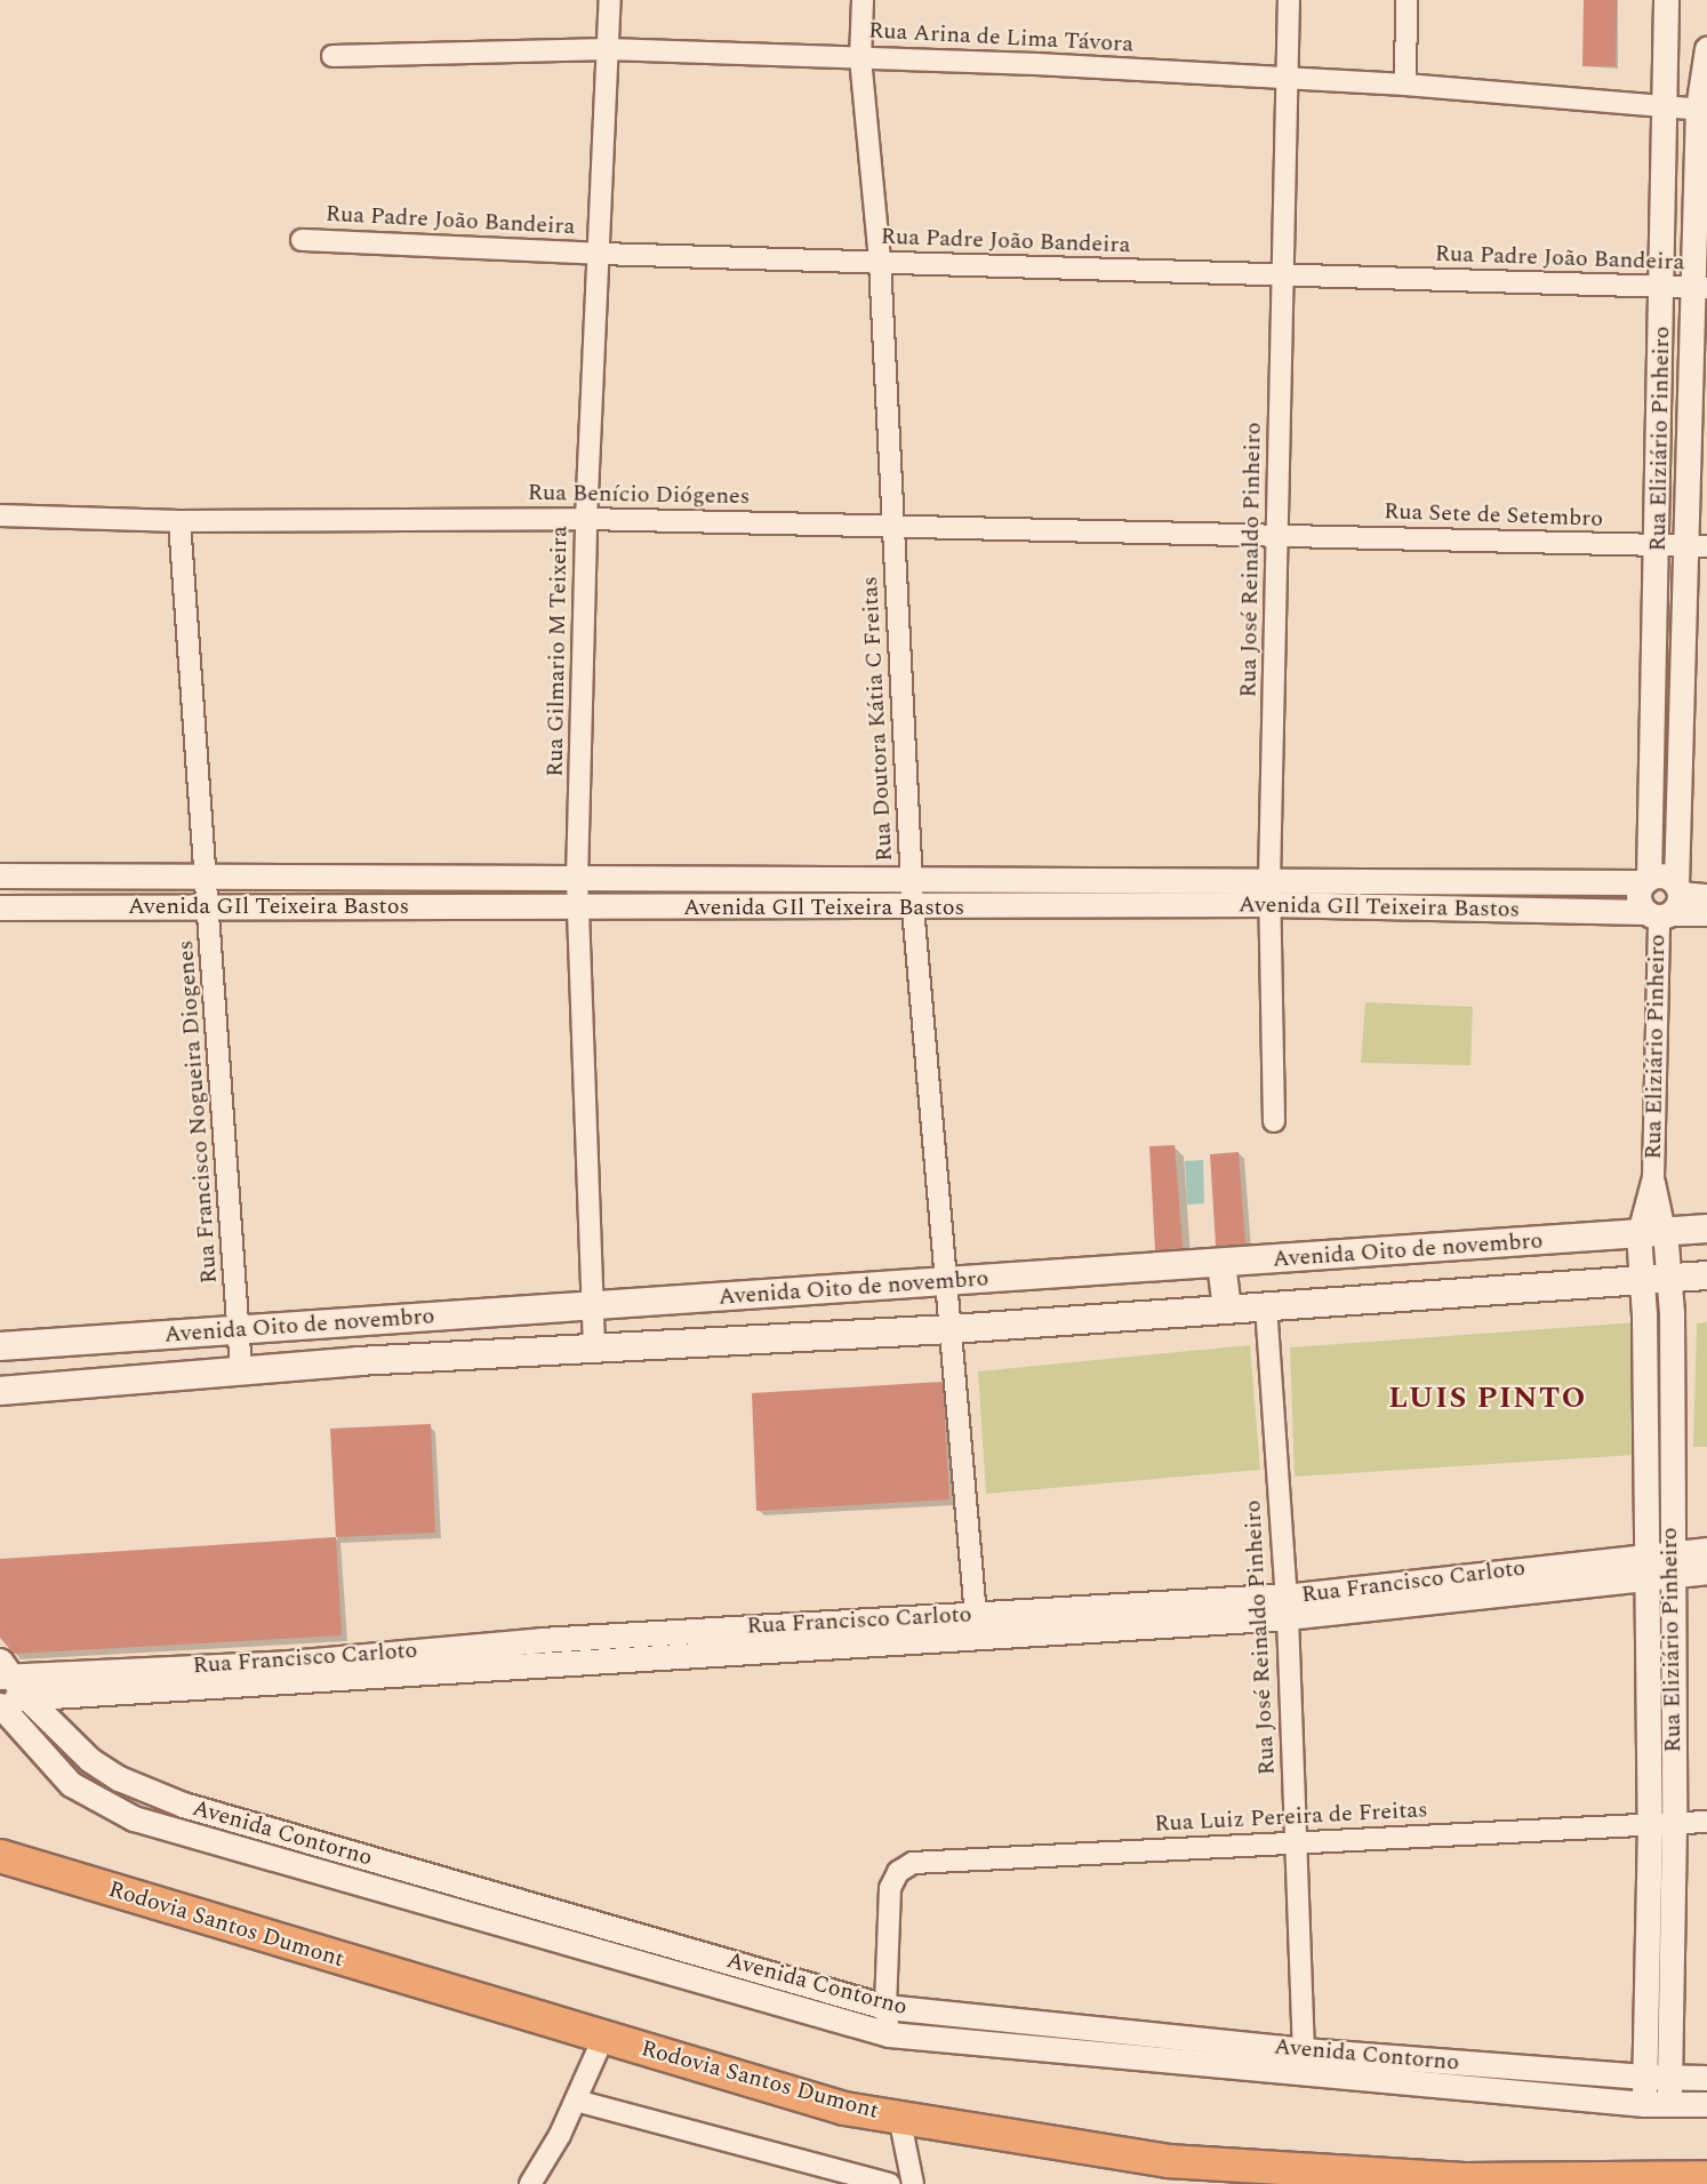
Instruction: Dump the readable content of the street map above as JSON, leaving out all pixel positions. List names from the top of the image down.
{
  "streets": {
    "highway": ["Rodovia Santos Dumont"],
    "main road": ["Avenida Oito de novembro"],
    "street": [
      "Rua Arina de Lima Távora",
      "Rua Padre João Bandeira",
      "Rua Eliziário Pinheiro",
      "Rua Benício Diógenes",
      "Rua Sete de Setembro",
      "Rua José Reinaldo Pinheiro",
      "Rua Gilmario M Teixeira",
      "Rua Doutora Kátia C Freitas",
      "Avenida GIl Teixeira Bastos",
      "Rua Francisco Nogueira Diogenes",
      "Rua Francisco Carloto",
      "Rua Luiz Pereira de Freitas",
      "Avenida Contorno"
    ]
  },
  "crossings": [
    ["Rua Arina de Lima Távora", "Rua Eliziário Pinheiro"],
    ["Rua Arina de Lima Távora", "Rua José Reinaldo Pinheiro"],
    ["Rua Arina de Lima Távora", "Rua Gilmario M Teixeira"],
    ["Rua Arina de Lima Távora", "Rua Doutora Kátia C Freitas"],
    ["Rua Padre João Bandeira", "Rua Eliziário Pinheiro"],
    ["Rua Padre João Bandeira", "Rua José Reinaldo Pinheiro"],
    ["Rua Padre João Bandeira", "Rua Gilmario M Teixeira"],
    ["Rua Padre João Bandeira", "Rua Doutora Kátia C Freitas"],
    ["Rua Eliziário Pinheiro", "Rua Sete de Setembro"],
    ["Rua Eliziário Pinheiro", "Avenida GIl Teixeira Bastos"],
    ["Rua Eliziário Pinheiro", "Avenida Oito de novembro"],
    ["Rua Eliziário Pinheiro", "Rua Francisco Carloto"],
    ["Rua Eliziário Pinheiro", "Rua Luiz Pereira de Freitas"],
    ["Rua Eliziário Pinheiro", "Avenida Contorno"],
    ["Rua Benício Diógenes", "Rua Sete de Setembro"],
    ["Rua Benício Diógenes", "Rua José Reinaldo Pinheiro"],
    ["Rua Benício Diógenes", "Rua Gilmario M Teixeira"],
    ["Rua Benício Diógenes", "Rua Doutora Kátia C Freitas"],
    ["Rua Benício Diógenes", "Rua Francisco Nogueira Diogenes"],
    ["Rua Sete de Setembro", "Rua José Reinaldo Pinheiro"],
    ["Rua José Reinaldo Pinheiro", "Avenida GIl Teixeira Bastos"],
    ["Rua José Reinaldo Pinheiro", "Avenida Oito de novembro"],
    ["Rua José Reinaldo Pinheiro", "Rua Francisco Carloto"],
    ["Rua José Reinaldo Pinheiro", "Rua Luiz Pereira de Freitas"],
    ["Rua José Reinaldo Pinheiro", "Avenida Contorno"],
    ["Rua Gilmario M Teixeira", "Avenida GIl Teixeira Bastos"],
    ["Rua Gilmario M Teixeira", "Avenida Oito de novembro"],
    ["Rua Doutora Kátia C Freitas", "Avenida GIl Teixeira Bastos"],
    ["Rua Doutora Kátia C Freitas", "Avenida Oito de novembro"],
    ["Rua Doutora Kátia C Freitas", "Rua Francisco Carloto"],
    ["Avenida GIl Teixeira Bastos", "Rua Francisco Nogueira Diogenes"],
    ["Rua Francisco Nogueira Diogenes", "Avenida Oito de novembro"],
    ["Rua Francisco Carloto", "Avenida Contorno"],
    ["Rua Luiz Pereira de Freitas", "Avenida Contorno"]
  ],
  "districts": ["LUIS PINTO"]
}
